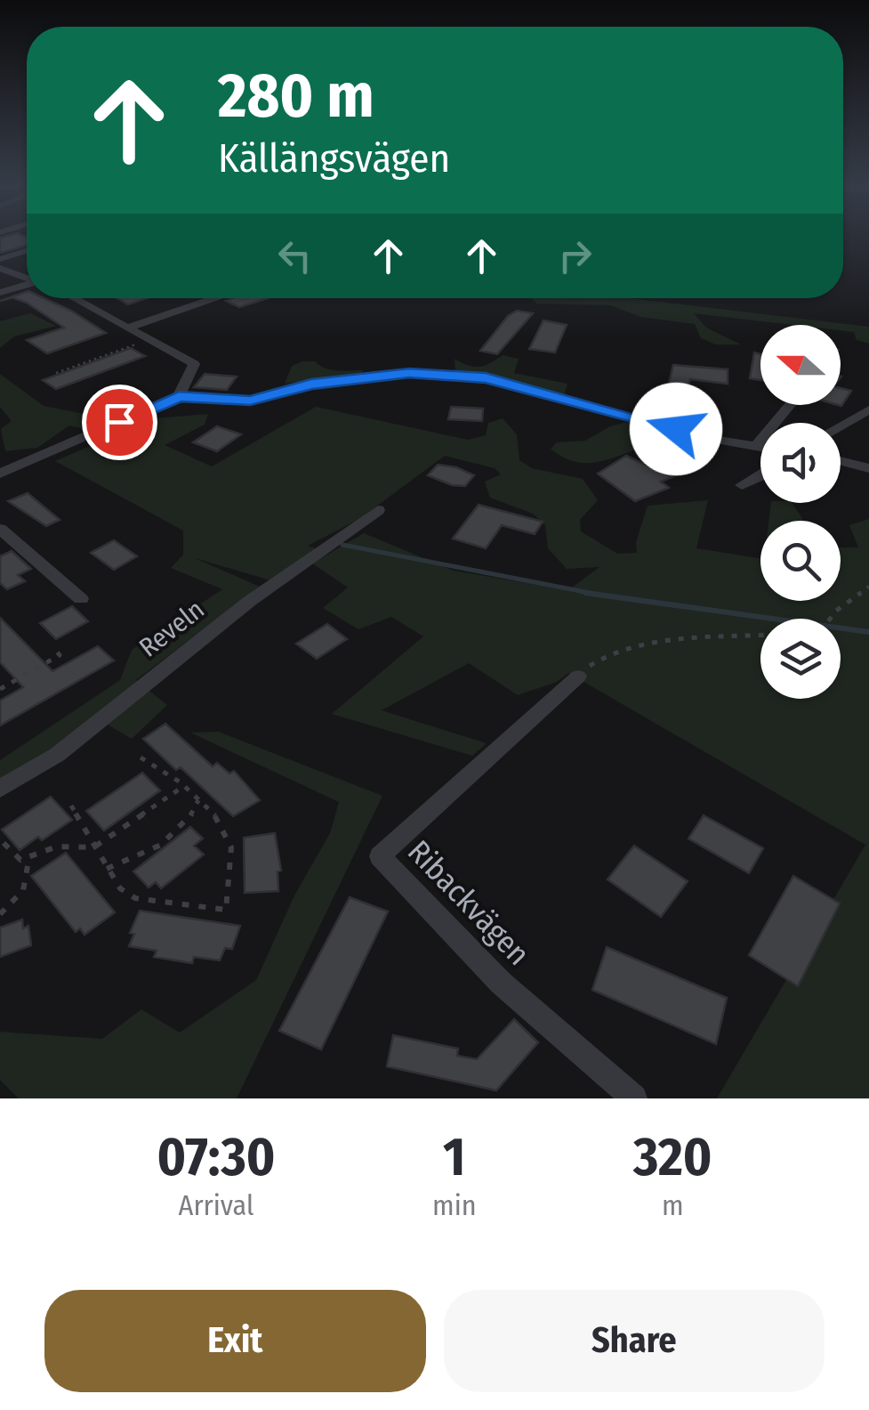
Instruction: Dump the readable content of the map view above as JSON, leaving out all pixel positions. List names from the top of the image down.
{
  "streets": {
    "street": ["Reveln", "Ribackvägen"]
  },
  "north": "left",
  "page": {
    "turn": ["280 m", "Källängsvägen"],
    "eta": [
      "07:30",
      "Arrival",
      "1",
      "min",
      "320",
      "m"
    ],
    "buttons": ["Exit", "Share"]
  }
}
